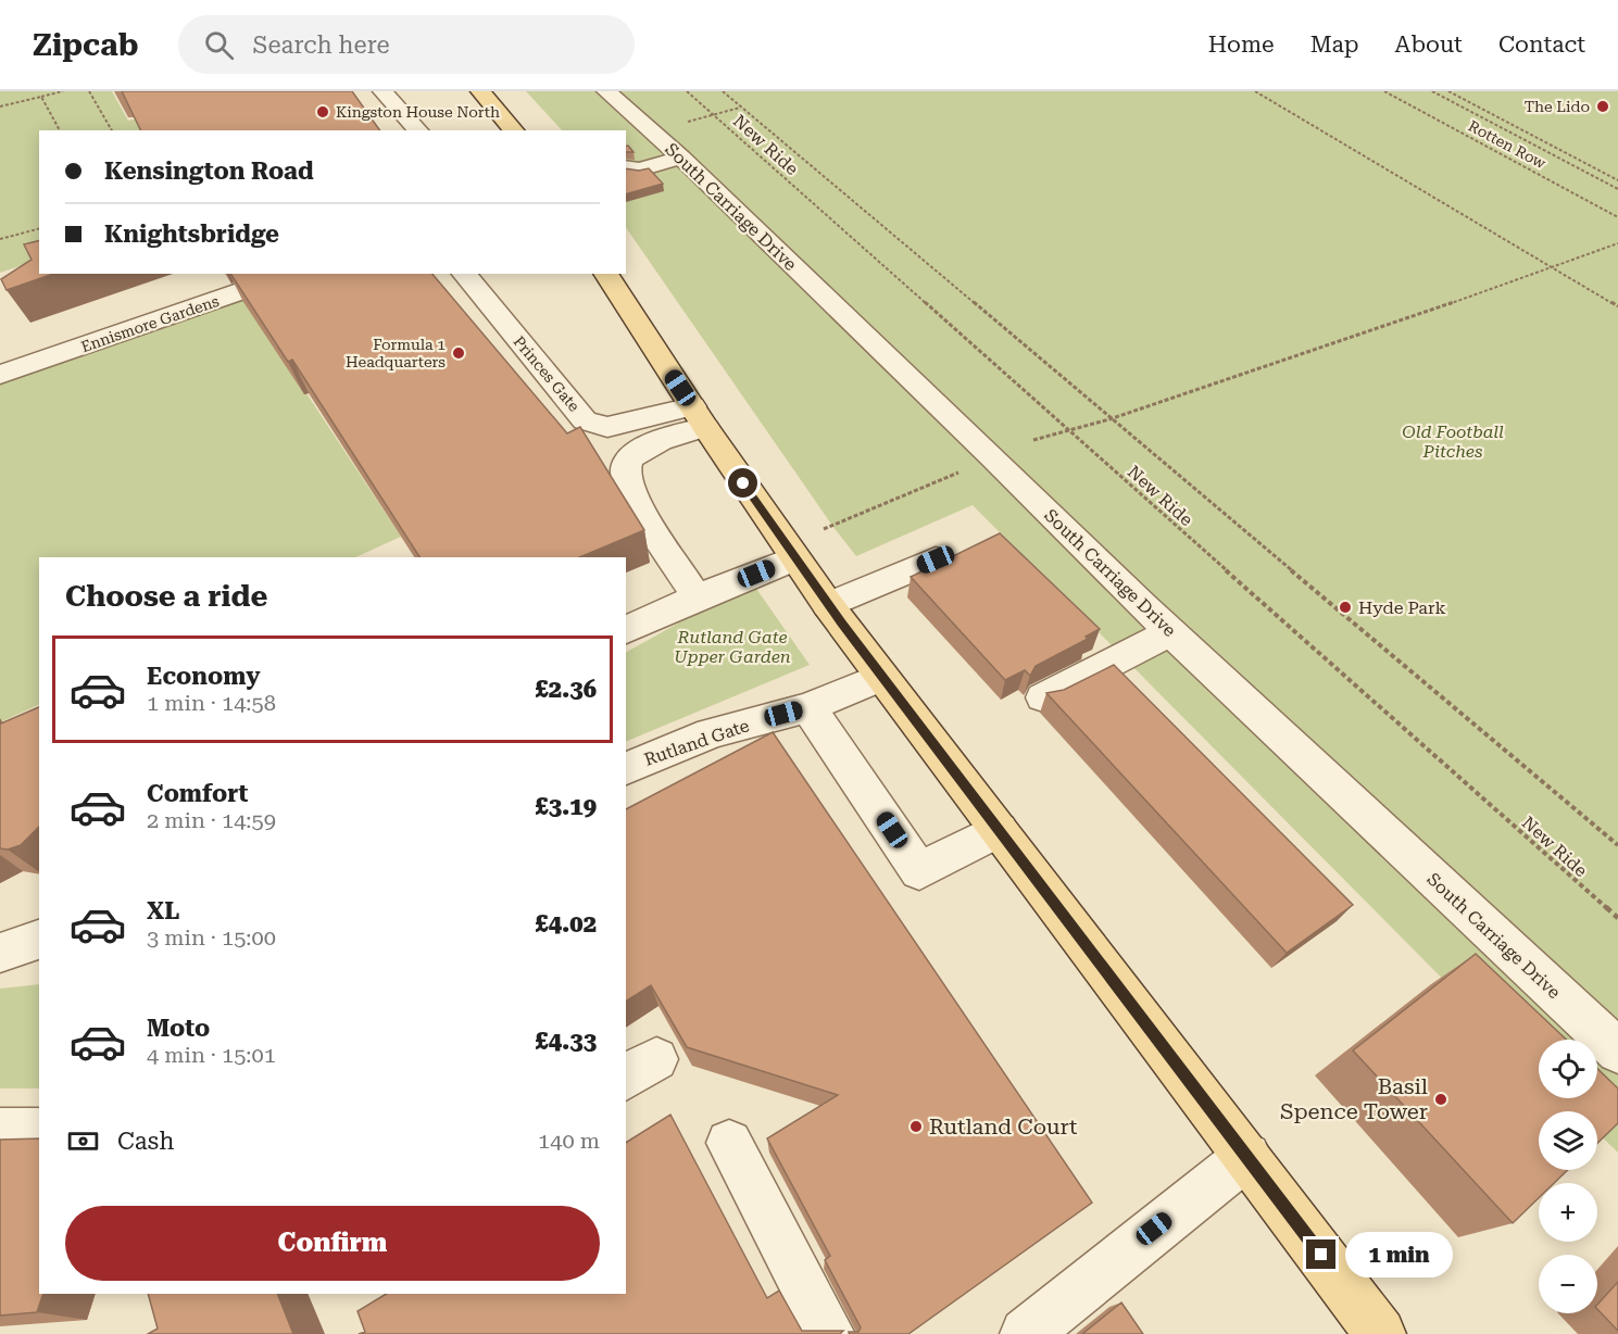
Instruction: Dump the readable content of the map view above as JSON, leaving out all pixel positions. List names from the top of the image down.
{
  "streets": {
    "street": [
      "South Carriage Drive",
      "Ennismore Gardens",
      "Princes Gate",
      "Rutland Gate"
    ],
    "path": ["New Ride", "Rotten Row"]
  },
  "parks": ["Old Football Pitches", "Rutland Gate Upper Garden"],
  "places": [
    "The Lido",
    "Kingston House North",
    "Formula 1 Headquarters",
    "Hyde Park",
    "Basil Spence Tower",
    "Rutland Court"
  ],
  "page": {
    "header": "Zipcab",
    "search": "Search here",
    "nav": [
      "Home",
      "Map",
      "About",
      "Contact"
    ],
    "banner": ["Kensington Road", "Knightsbridge"],
    "heading": "Choose a ride",
    "list": [
      {
        "name": "Economy",
        "note": "1 min · 14:58",
        "value": "£2.36"
      },
      {
        "name": "Comfort",
        "note": "2 min · 14:59",
        "value": "£3.19"
      },
      {
        "name": "XL",
        "note": "3 min · 15:00",
        "value": "£4.02"
      },
      {
        "name": "Moto",
        "note": "4 min · 15:01",
        "value": "£4.33"
      }
    ],
    "map_buttons": ["+", "−"],
    "pay": ["Cash", "140 m"],
    "buttons": "Confirm",
    "bubble": "1 min"
  }
}
